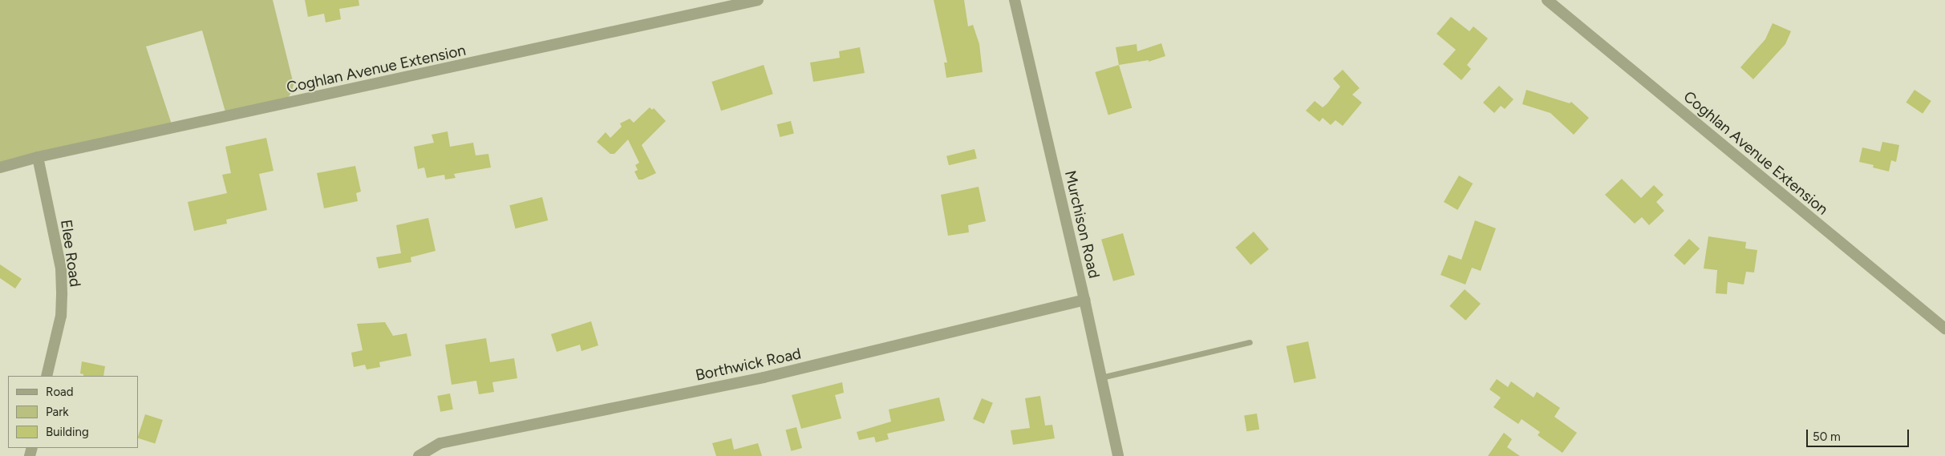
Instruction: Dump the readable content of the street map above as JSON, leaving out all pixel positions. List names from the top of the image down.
{
  "streets": {
    "street": [
      "Coghlan Avenue Extension",
      "Murchison Road",
      "Elee Road",
      "Borthwick Road"
    ]
  },
  "crossings": [
    ["Coghlan Avenue Extension", "Elee Road"],
    ["Murchison Road", "Borthwick Road"]
  ],
  "legend": ["Road", "Park", "Building"],
  "scale_bar": "50 m"
}
